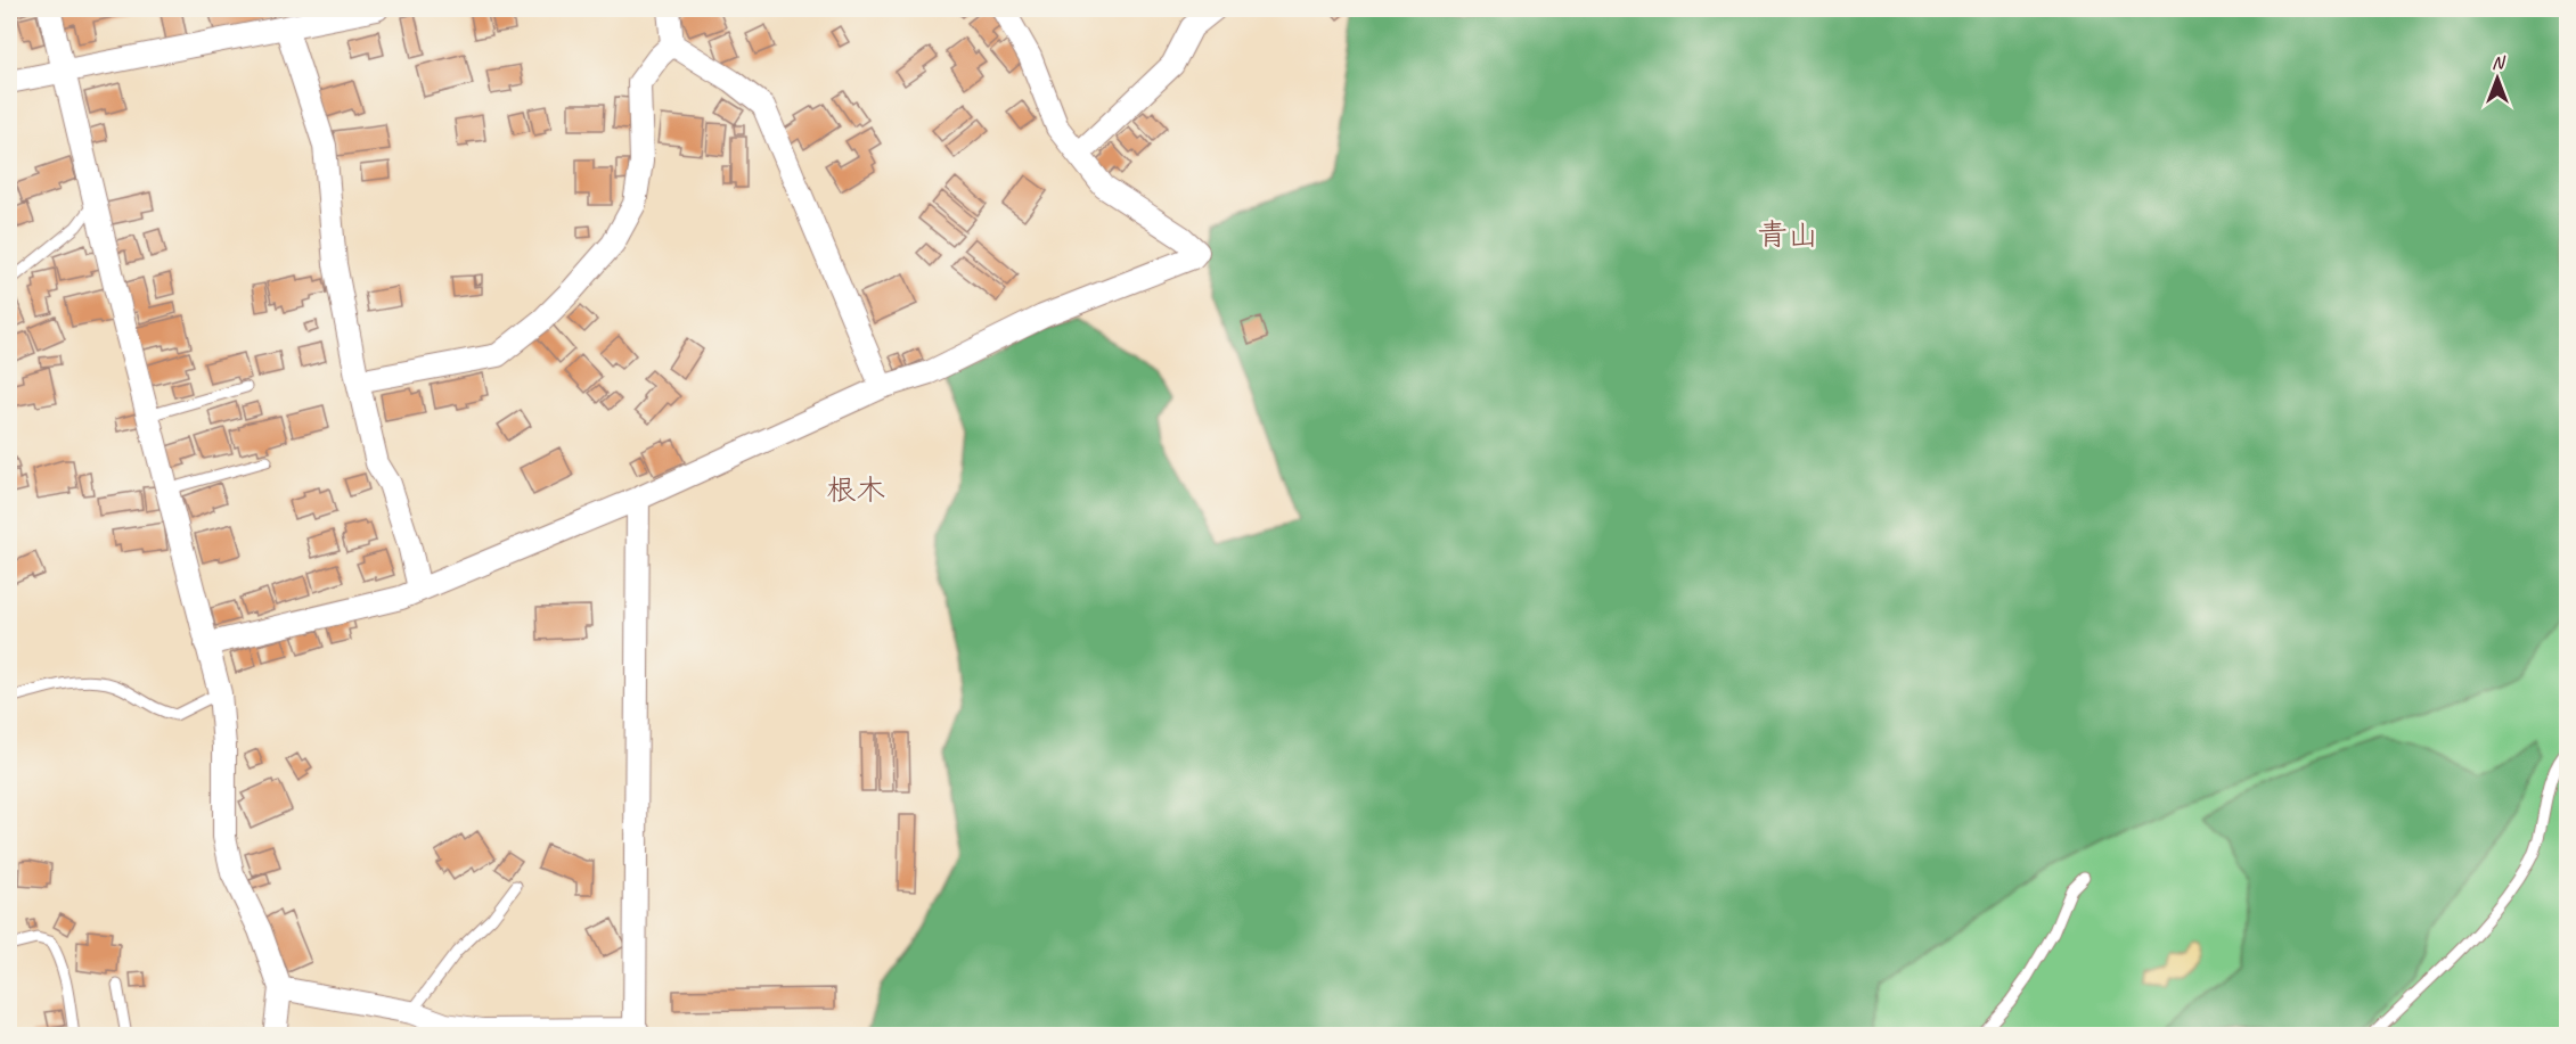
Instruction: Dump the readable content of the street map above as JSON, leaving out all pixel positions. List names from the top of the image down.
{
  "districts": ["青山", "根木"],
  "north": "top"
}
